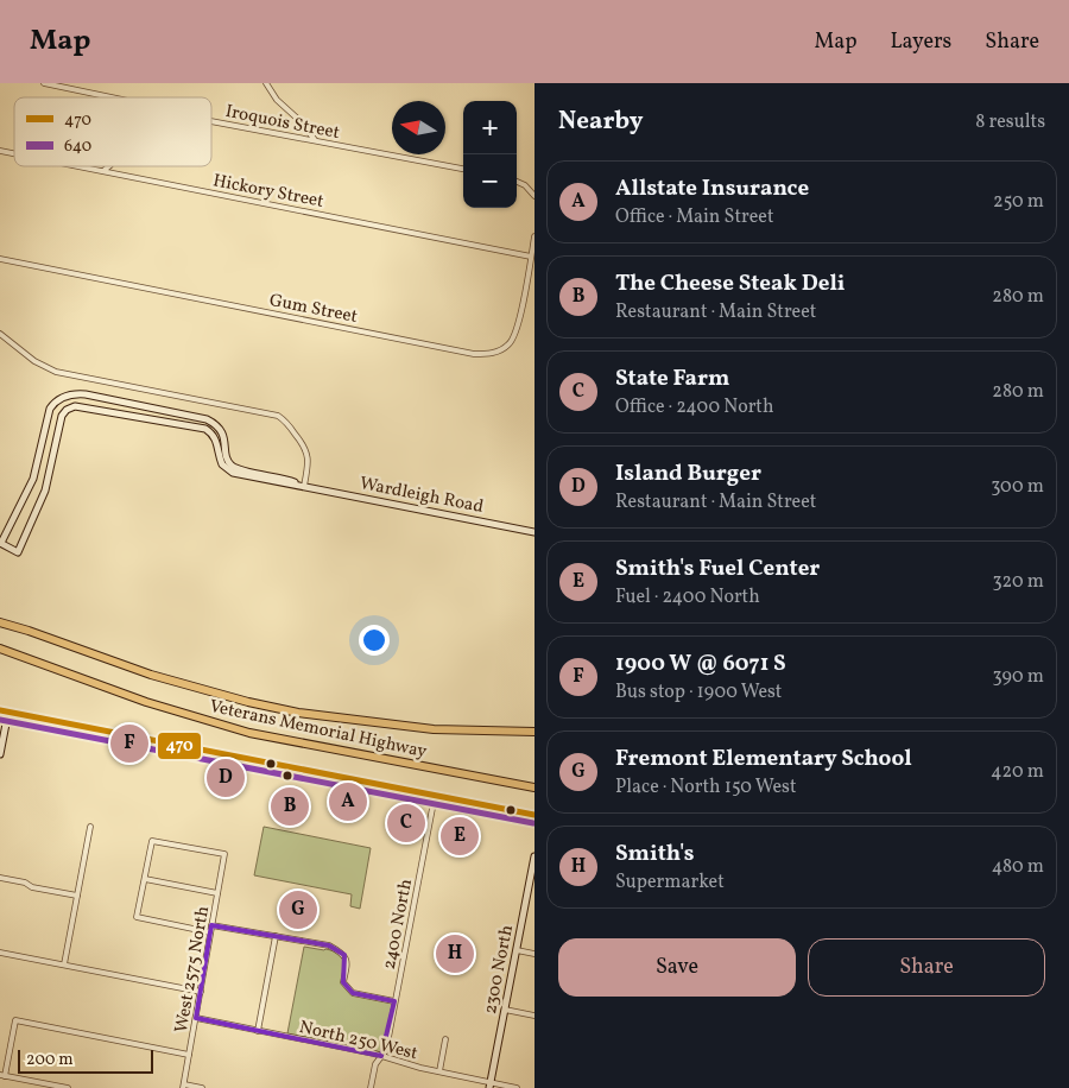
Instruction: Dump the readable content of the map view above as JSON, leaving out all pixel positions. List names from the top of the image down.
{
  "streets": {
    "highway": ["Veterans Memorial Highway"],
    "main road": ["Wardleigh Road", "2300 North"],
    "street": [
      "Iroquois Street",
      "Hickory Street",
      "Gum Street",
      "2400 North",
      "West 2575 North",
      "North 250 West"
    ]
  },
  "crossings": [
    ["Hickory Street", "Gum Street"],
    ["2400 North", "North 250 West"],
    ["West 2575 North", "North 250 West"],
    ["2300 North", "North 250 West"]
  ],
  "lines": ["transit line 470", "transit line 640"],
  "legend": ["470", "640"],
  "scale_bar": "200 m",
  "north": "left",
  "page": {
    "header": "Map",
    "nav": ["Map", "Layers", "Share"],
    "heading": ["Nearby", "8 results"],
    "map_buttons": ["+", "−"],
    "list": [
      {
        "mark": "A",
        "name": "Allstate Insurance",
        "note": "Office · Main Street",
        "value": "250 m"
      },
      {
        "mark": "B",
        "name": "The Cheese Steak Deli",
        "note": "Restaurant · Main Street",
        "value": "280 m"
      },
      {
        "mark": "C",
        "name": "State Farm",
        "note": "Office · 2400 North",
        "value": "280 m"
      },
      {
        "mark": "D",
        "name": "Island Burger",
        "note": "Restaurant · Main Street",
        "value": "300 m"
      },
      {
        "mark": "E",
        "name": "Smith's Fuel Center",
        "note": "Fuel · 2400 North",
        "value": "320 m"
      },
      {
        "mark": "F",
        "name": "1900 W @ 6071 S",
        "note": "Bus stop · 1900 West",
        "value": "390 m"
      },
      {
        "mark": "G",
        "name": "Fremont Elementary School",
        "note": "Place · North 150 West",
        "value": "420 m"
      },
      {
        "mark": "H",
        "name": "Smith's",
        "note": "Supermarket",
        "value": "480 m"
      }
    ],
    "pins": [
      "F",
      "D",
      "A",
      "B",
      "C",
      "E",
      "G",
      "H"
    ],
    "buttons": ["Save", "Share"],
    "scale": "200 m"
  }
}
